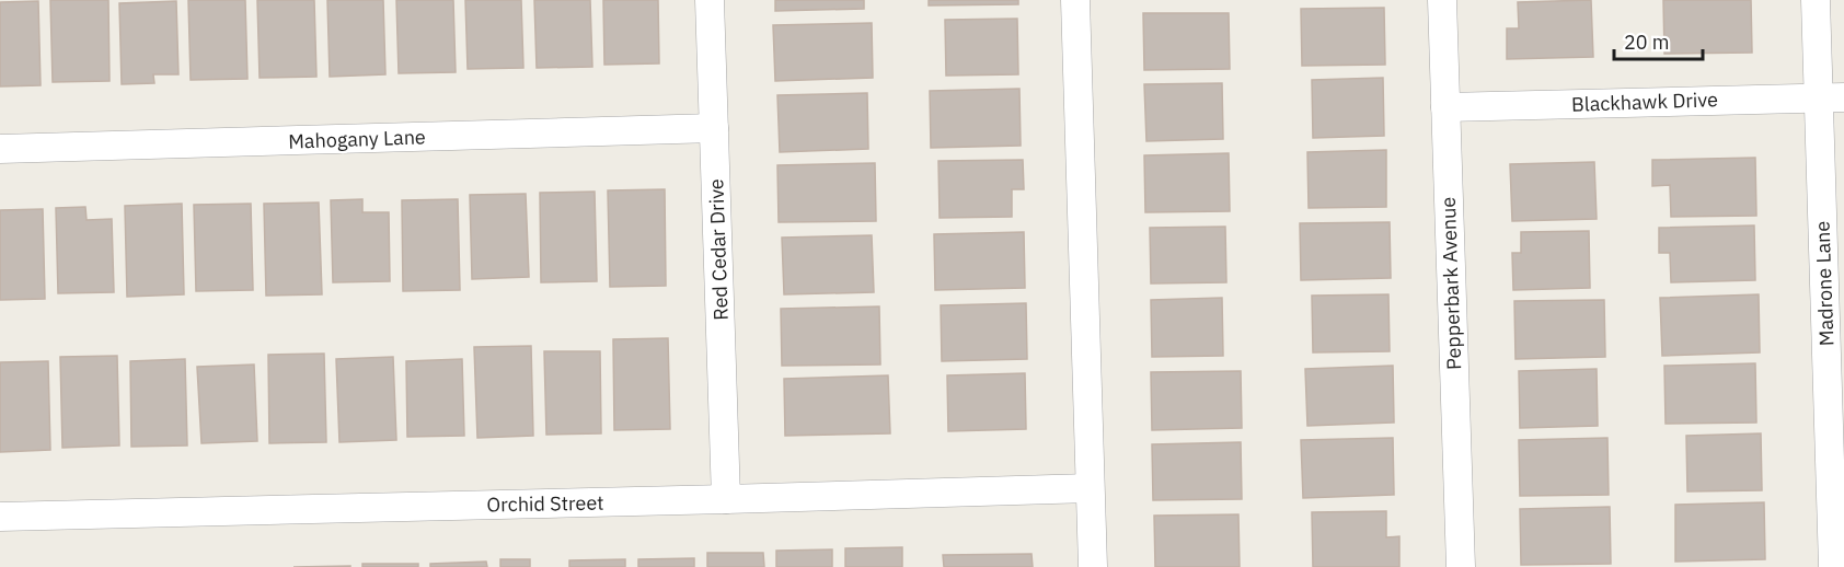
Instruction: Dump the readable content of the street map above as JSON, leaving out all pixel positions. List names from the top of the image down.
{
  "streets": {
    "street": [
      "Blackhawk Drive",
      "Mahogany Lane",
      "Red Cedar Drive",
      "Pepperbark Avenue",
      "Madrone Lane",
      "Orchid Street"
    ]
  },
  "crossings": [
    ["Blackhawk Drive", "Pepperbark Avenue"],
    ["Blackhawk Drive", "Madrone Lane"],
    ["Mahogany Lane", "Red Cedar Drive"],
    ["Red Cedar Drive", "Orchid Street"]
  ],
  "scale_bar": "20 m"
}
